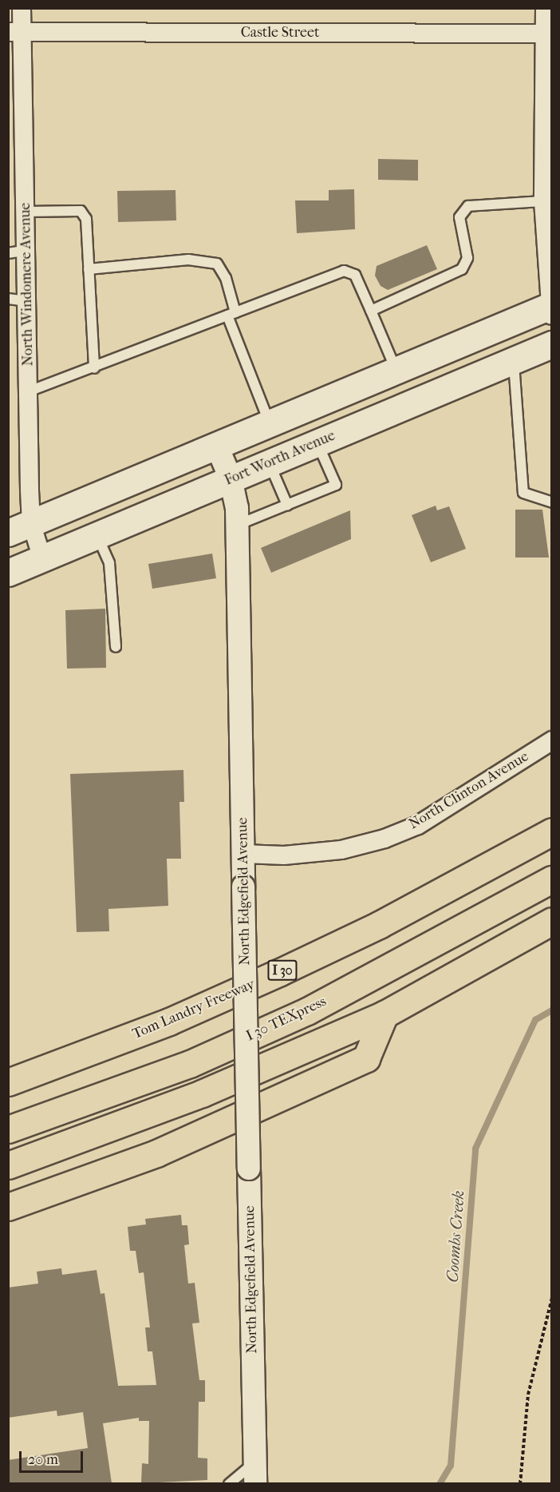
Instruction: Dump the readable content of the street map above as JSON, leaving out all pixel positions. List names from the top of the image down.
{
  "streets": {
    "highway": ["I 30", "Tom Landry Freeway", "I 30 TEXpress"],
    "main road": ["Fort Worth Avenue"],
    "street": [
      "Castle Street",
      "North Windomere Avenue",
      "North Clinton Avenue",
      "North Edgefield Avenue"
    ]
  },
  "crossings": [
    ["Castle Street", "North Windomere Avenue"],
    ["North Windomere Avenue", "Fort Worth Avenue"],
    ["Fort Worth Avenue", "North Edgefield Avenue"],
    ["North Clinton Avenue", "North Edgefield Avenue"]
  ],
  "water": ["Coombs Creek"],
  "scale_bar": "20 m"
}
